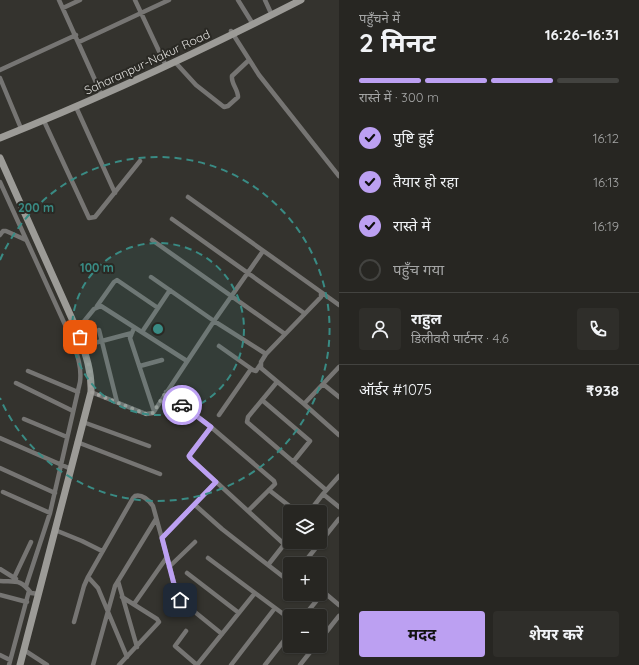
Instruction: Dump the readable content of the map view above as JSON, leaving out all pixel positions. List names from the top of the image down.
{
  "streets": {
    "main road": ["Saharanpur-Nakur Road"]
  },
  "page": {
    "heading": ["2 मिनट", "पहुँचने में", "16:26–16:31"],
    "panel": [
      "राहुल",
      "डिलीवरी पार्टनर · 4.6",
      "ऑर्डर #1075",
      "₹938"
    ],
    "bar": "रास्ते में · 300 m",
    "list": [
      ["पुष्टि हुई", "16:12"],
      ["तैयार हो रहा", "16:13"],
      ["रास्ते में", "16:19"],
      "पहुँच गया"
    ],
    "map_buttons": ["+", "−"],
    "buttons": ["मदद", "शेयर करें"]
  },
  "rings": ["200 m", "100 m"]
}
